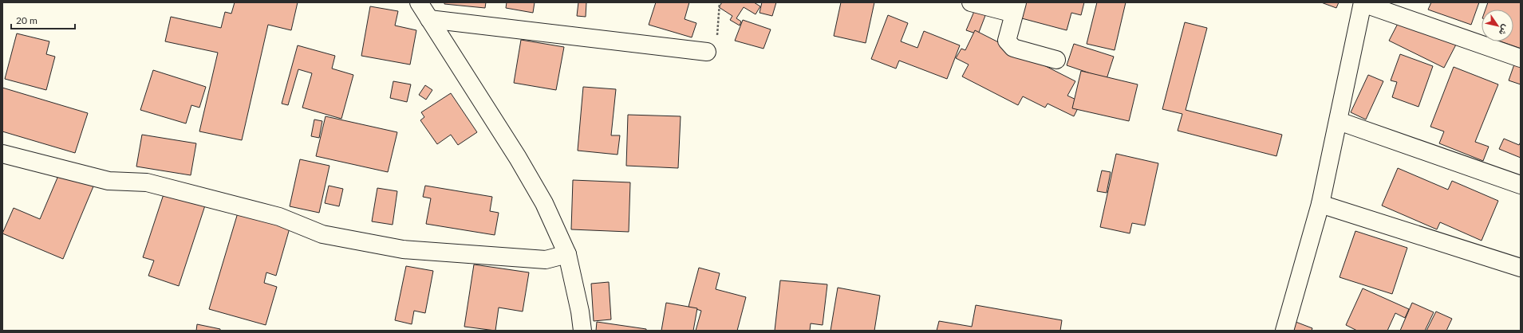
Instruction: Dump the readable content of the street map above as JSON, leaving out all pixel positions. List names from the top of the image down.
{
  "scale_bar": "20 m",
  "north": "bottom right"
}
